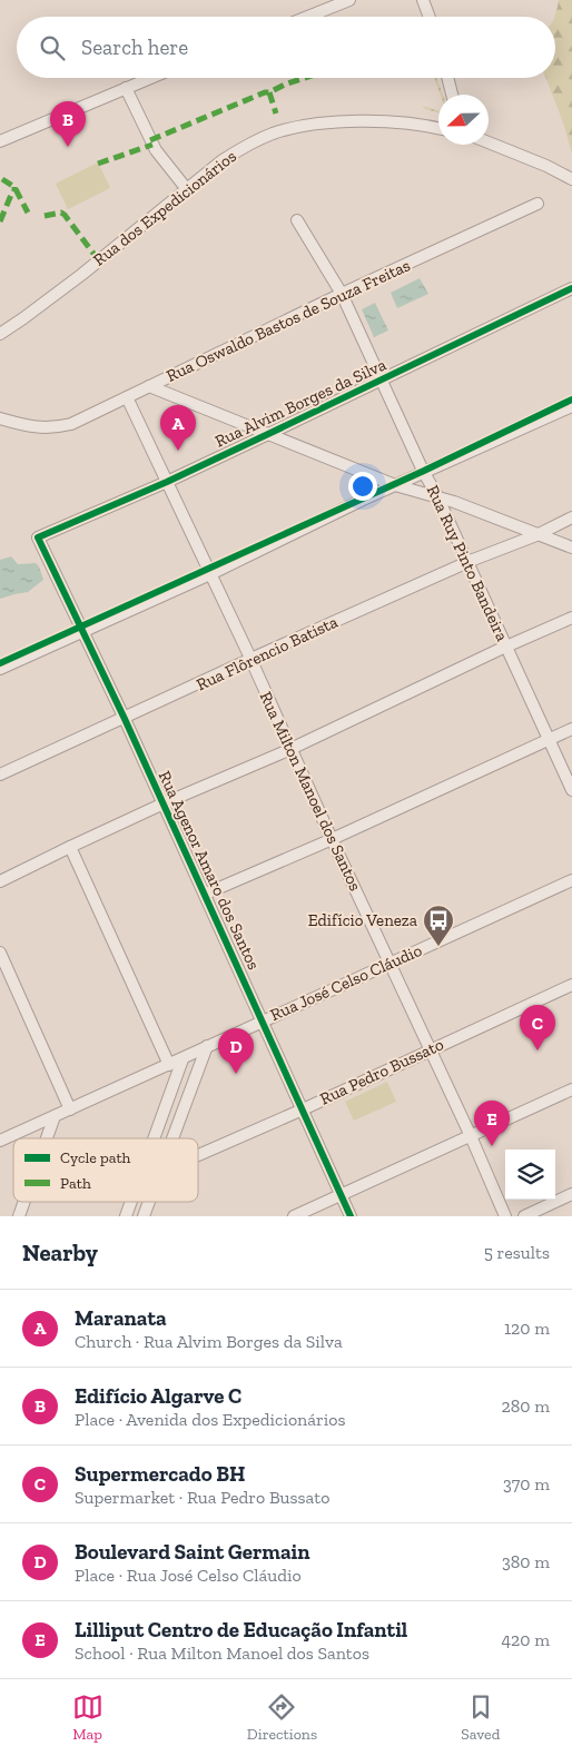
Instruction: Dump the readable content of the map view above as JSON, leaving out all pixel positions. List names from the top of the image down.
{
  "streets": {
    "street": [
      "Rua dos Expedicionários",
      "Rua Oswaldo Bastos de Souza Freitas",
      "Rua Alvim Borges da Silva",
      "Rua Ruy Pinto Bandeira",
      "Rua Flôrencio Batista",
      "Rua Milton Manoel dos Santos",
      "Rua Agenor Amaro dos Santos",
      "Rua José Celso Cláudio",
      "Rua Pedro Bussato"
    ]
  },
  "crossings": [
    ["Rua Oswaldo Bastos de Souza Freitas", "Rua Ruy Pinto Bandeira"],
    ["Rua Oswaldo Bastos de Souza Freitas", "Rua Milton Manoel dos Santos"],
    ["Rua Alvim Borges da Silva", "Rua Ruy Pinto Bandeira"],
    ["Rua Alvim Borges da Silva", "Rua Milton Manoel dos Santos"],
    ["Rua Alvim Borges da Silva", "Rua Agenor Amaro dos Santos"],
    ["Rua Ruy Pinto Bandeira", "Rua Flôrencio Batista"],
    ["Rua Flôrencio Batista", "Rua Milton Manoel dos Santos"],
    ["Rua Flôrencio Batista", "Rua Agenor Amaro dos Santos"],
    ["Rua Milton Manoel dos Santos", "Rua José Celso Cláudio"],
    ["Rua Milton Manoel dos Santos", "Rua Pedro Bussato"],
    ["Rua Agenor Amaro dos Santos", "Rua José Celso Cláudio"],
    ["Rua Agenor Amaro dos Santos", "Rua Pedro Bussato"]
  ],
  "places": {
    "bus stop": ["Edifício Veneza"]
  },
  "legend": ["Cycle path", "Path"],
  "north": "left",
  "page": {
    "search": "Search here",
    "pins": [
      "B",
      "A",
      "C",
      "D",
      "E"
    ],
    "heading": ["Nearby", "5 results"],
    "list": [
      {
        "mark": "A",
        "name": "Maranata",
        "note": "Church · Rua Alvim Borges da Silva",
        "value": "120 m"
      },
      {
        "mark": "B",
        "name": "Edifício Algarve C",
        "note": "Place · Avenida dos Expedicionários",
        "value": "280 m"
      },
      {
        "mark": "C",
        "name": "Supermercado BH",
        "note": "Supermarket · Rua Pedro Bussato",
        "value": "370 m"
      },
      {
        "mark": "D",
        "name": "Boulevard Saint Germain",
        "note": "Place · Rua José Celso Cláudio",
        "value": "380 m"
      },
      {
        "mark": "E",
        "name": "Lilliput Centro de Educação Infantil",
        "note": "School · Rua Milton Manoel dos Santos",
        "value": "420 m"
      }
    ],
    "nav": ["Map", "Directions", "Saved"]
  }
}
